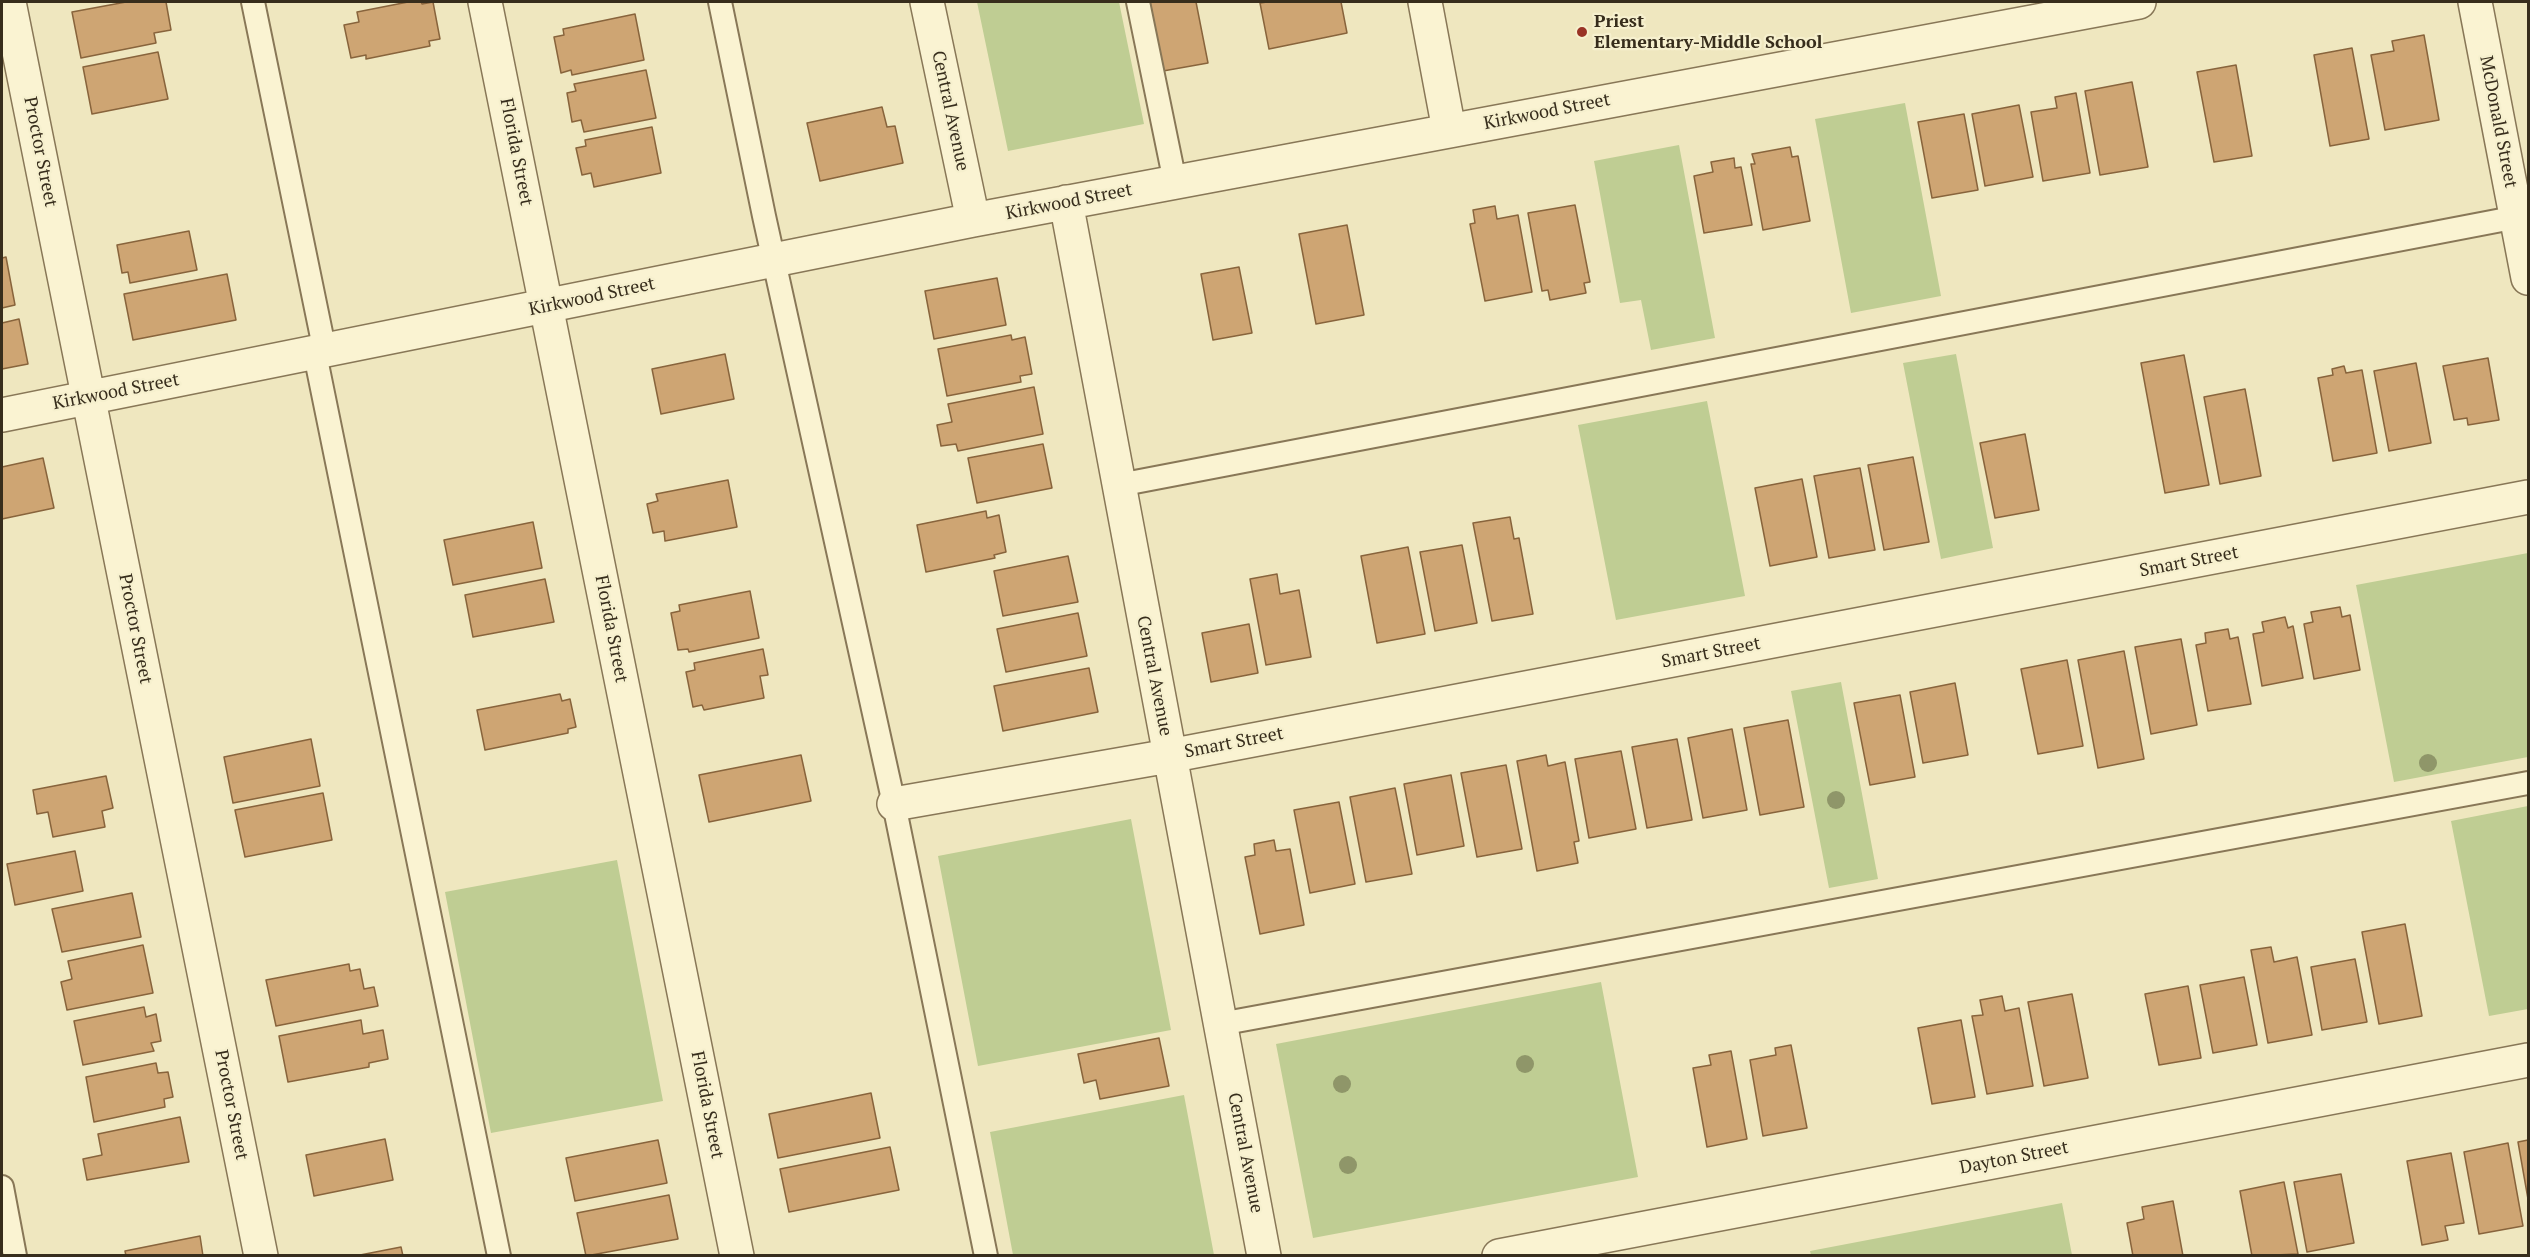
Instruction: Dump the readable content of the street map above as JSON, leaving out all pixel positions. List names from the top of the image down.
{
  "streets": {
    "street": [
      "Central Avenue",
      "Kirkwood Street",
      "McDonald Street",
      "Proctor Street",
      "Florida Street",
      "Smart Street",
      "Dayton Street"
    ]
  },
  "crossings": [
    ["Central Avenue", "Kirkwood Street"],
    ["Central Avenue", "Smart Street"],
    ["Kirkwood Street", "Proctor Street"],
    ["Kirkwood Street", "Florida Street"]
  ],
  "places": ["Priest Elementary‑Middle School"]
}
